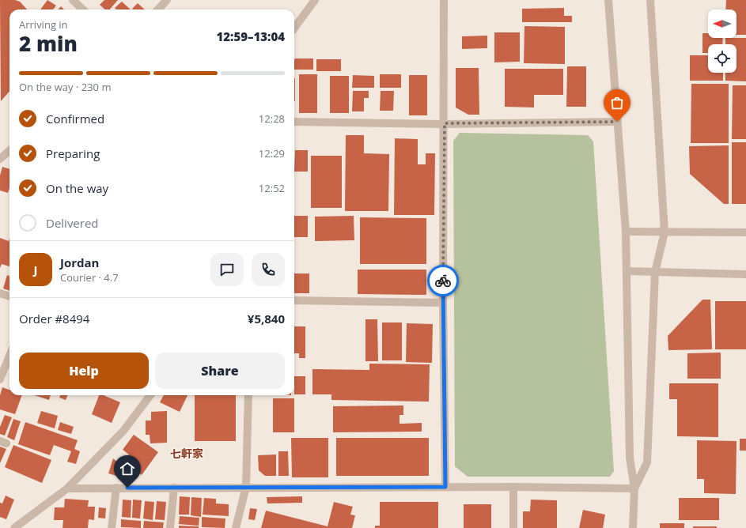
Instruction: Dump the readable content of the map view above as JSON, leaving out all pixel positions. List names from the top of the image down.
{
  "districts": ["七軒家"],
  "north": "left",
  "page": {
    "heading": ["2 min", "Arriving in", "12:59–13:04"],
    "panel": [
      "Jordan",
      "Courier · 4.7",
      "Order #8494",
      "¥5,840"
    ],
    "bar": "On the way · 230 m",
    "list": [
      ["Confirmed", "12:28"],
      ["Preparing", "12:29"],
      ["On the way", "12:52"],
      "Delivered"
    ],
    "round": "J",
    "buttons": ["Help", "Share"]
  }
}
